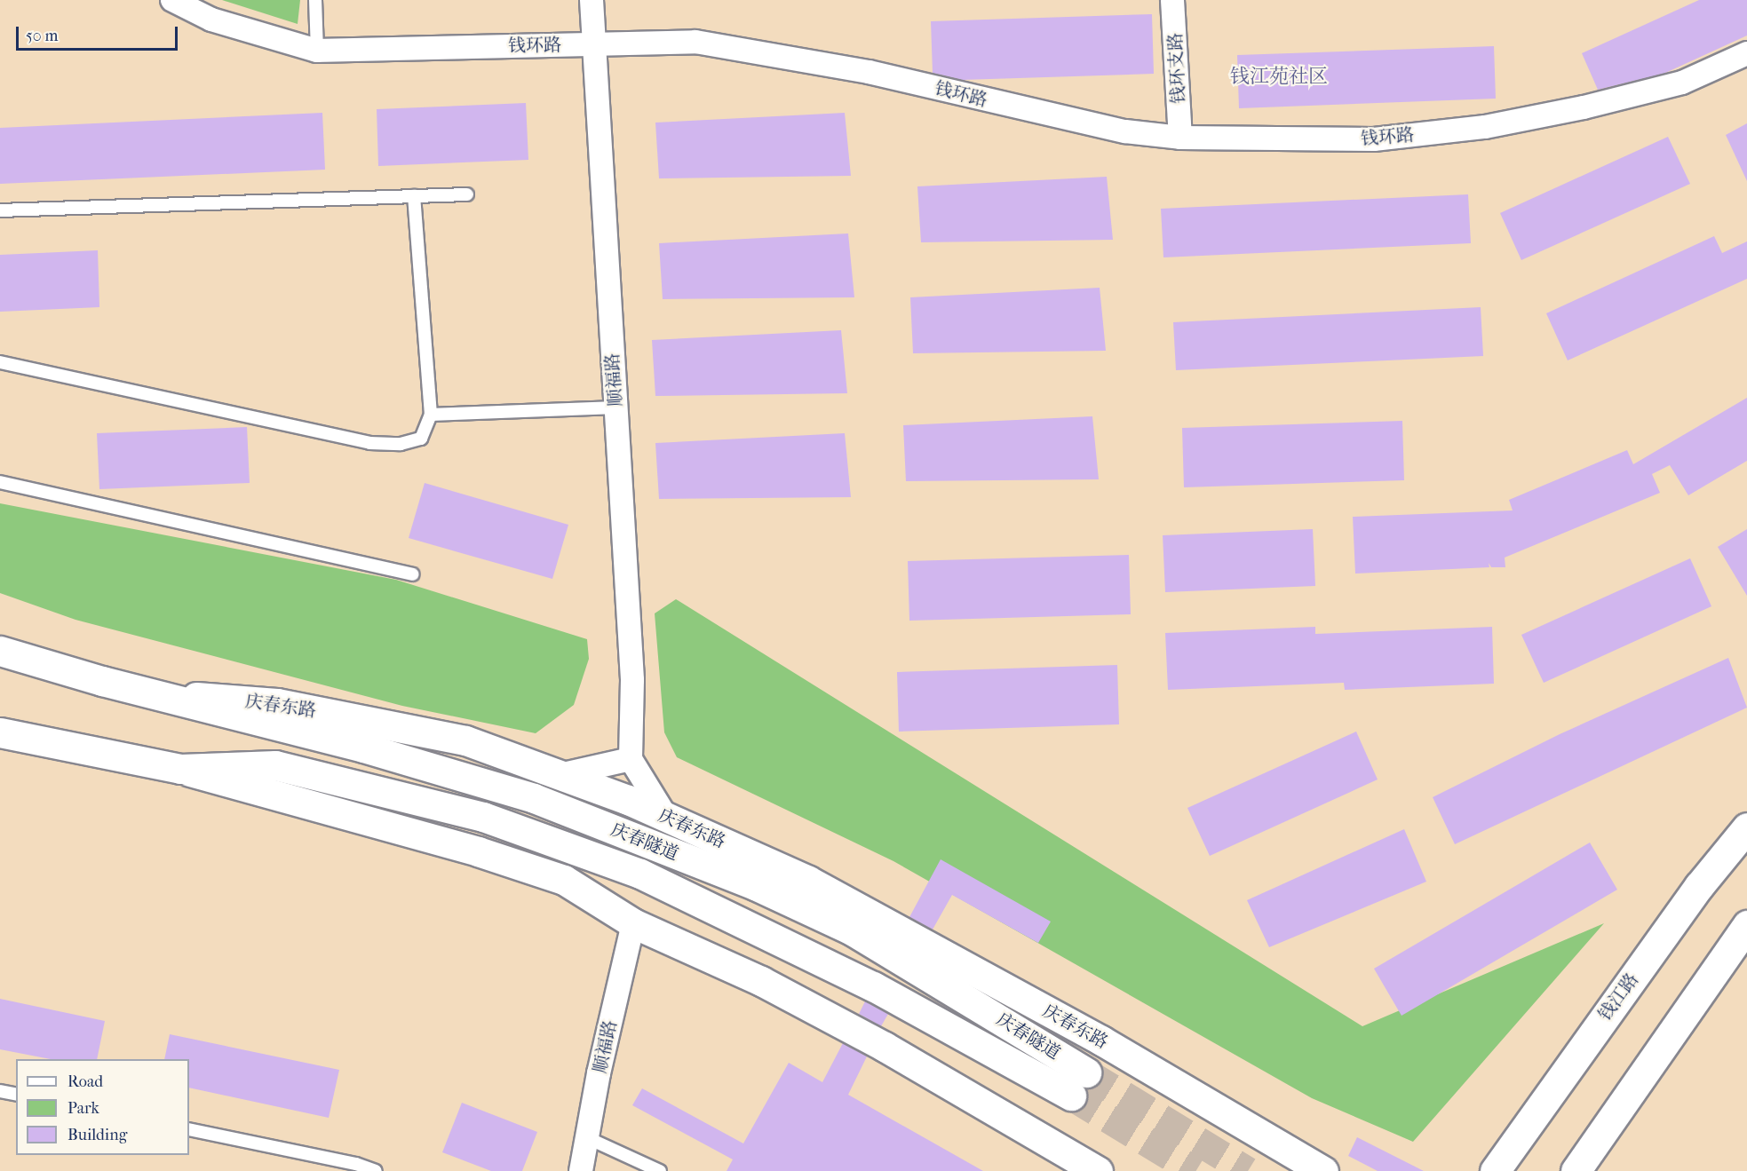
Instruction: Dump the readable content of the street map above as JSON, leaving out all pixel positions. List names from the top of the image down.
{
  "streets": {
    "main road": ["庆春东路", "庆春隧道", "钱江路"],
    "street": ["钱环路", "钱环支路", "顺福路"]
  },
  "crossings": [
    ["钱环路", "钱环支路"],
    ["钱环路", "顺福路"],
    ["庆春东路", "庆春隧道"]
  ],
  "districts": ["钱江苑社区"],
  "legend": ["Road", "Park", "Building"],
  "scale_bar": "50 m"
}
